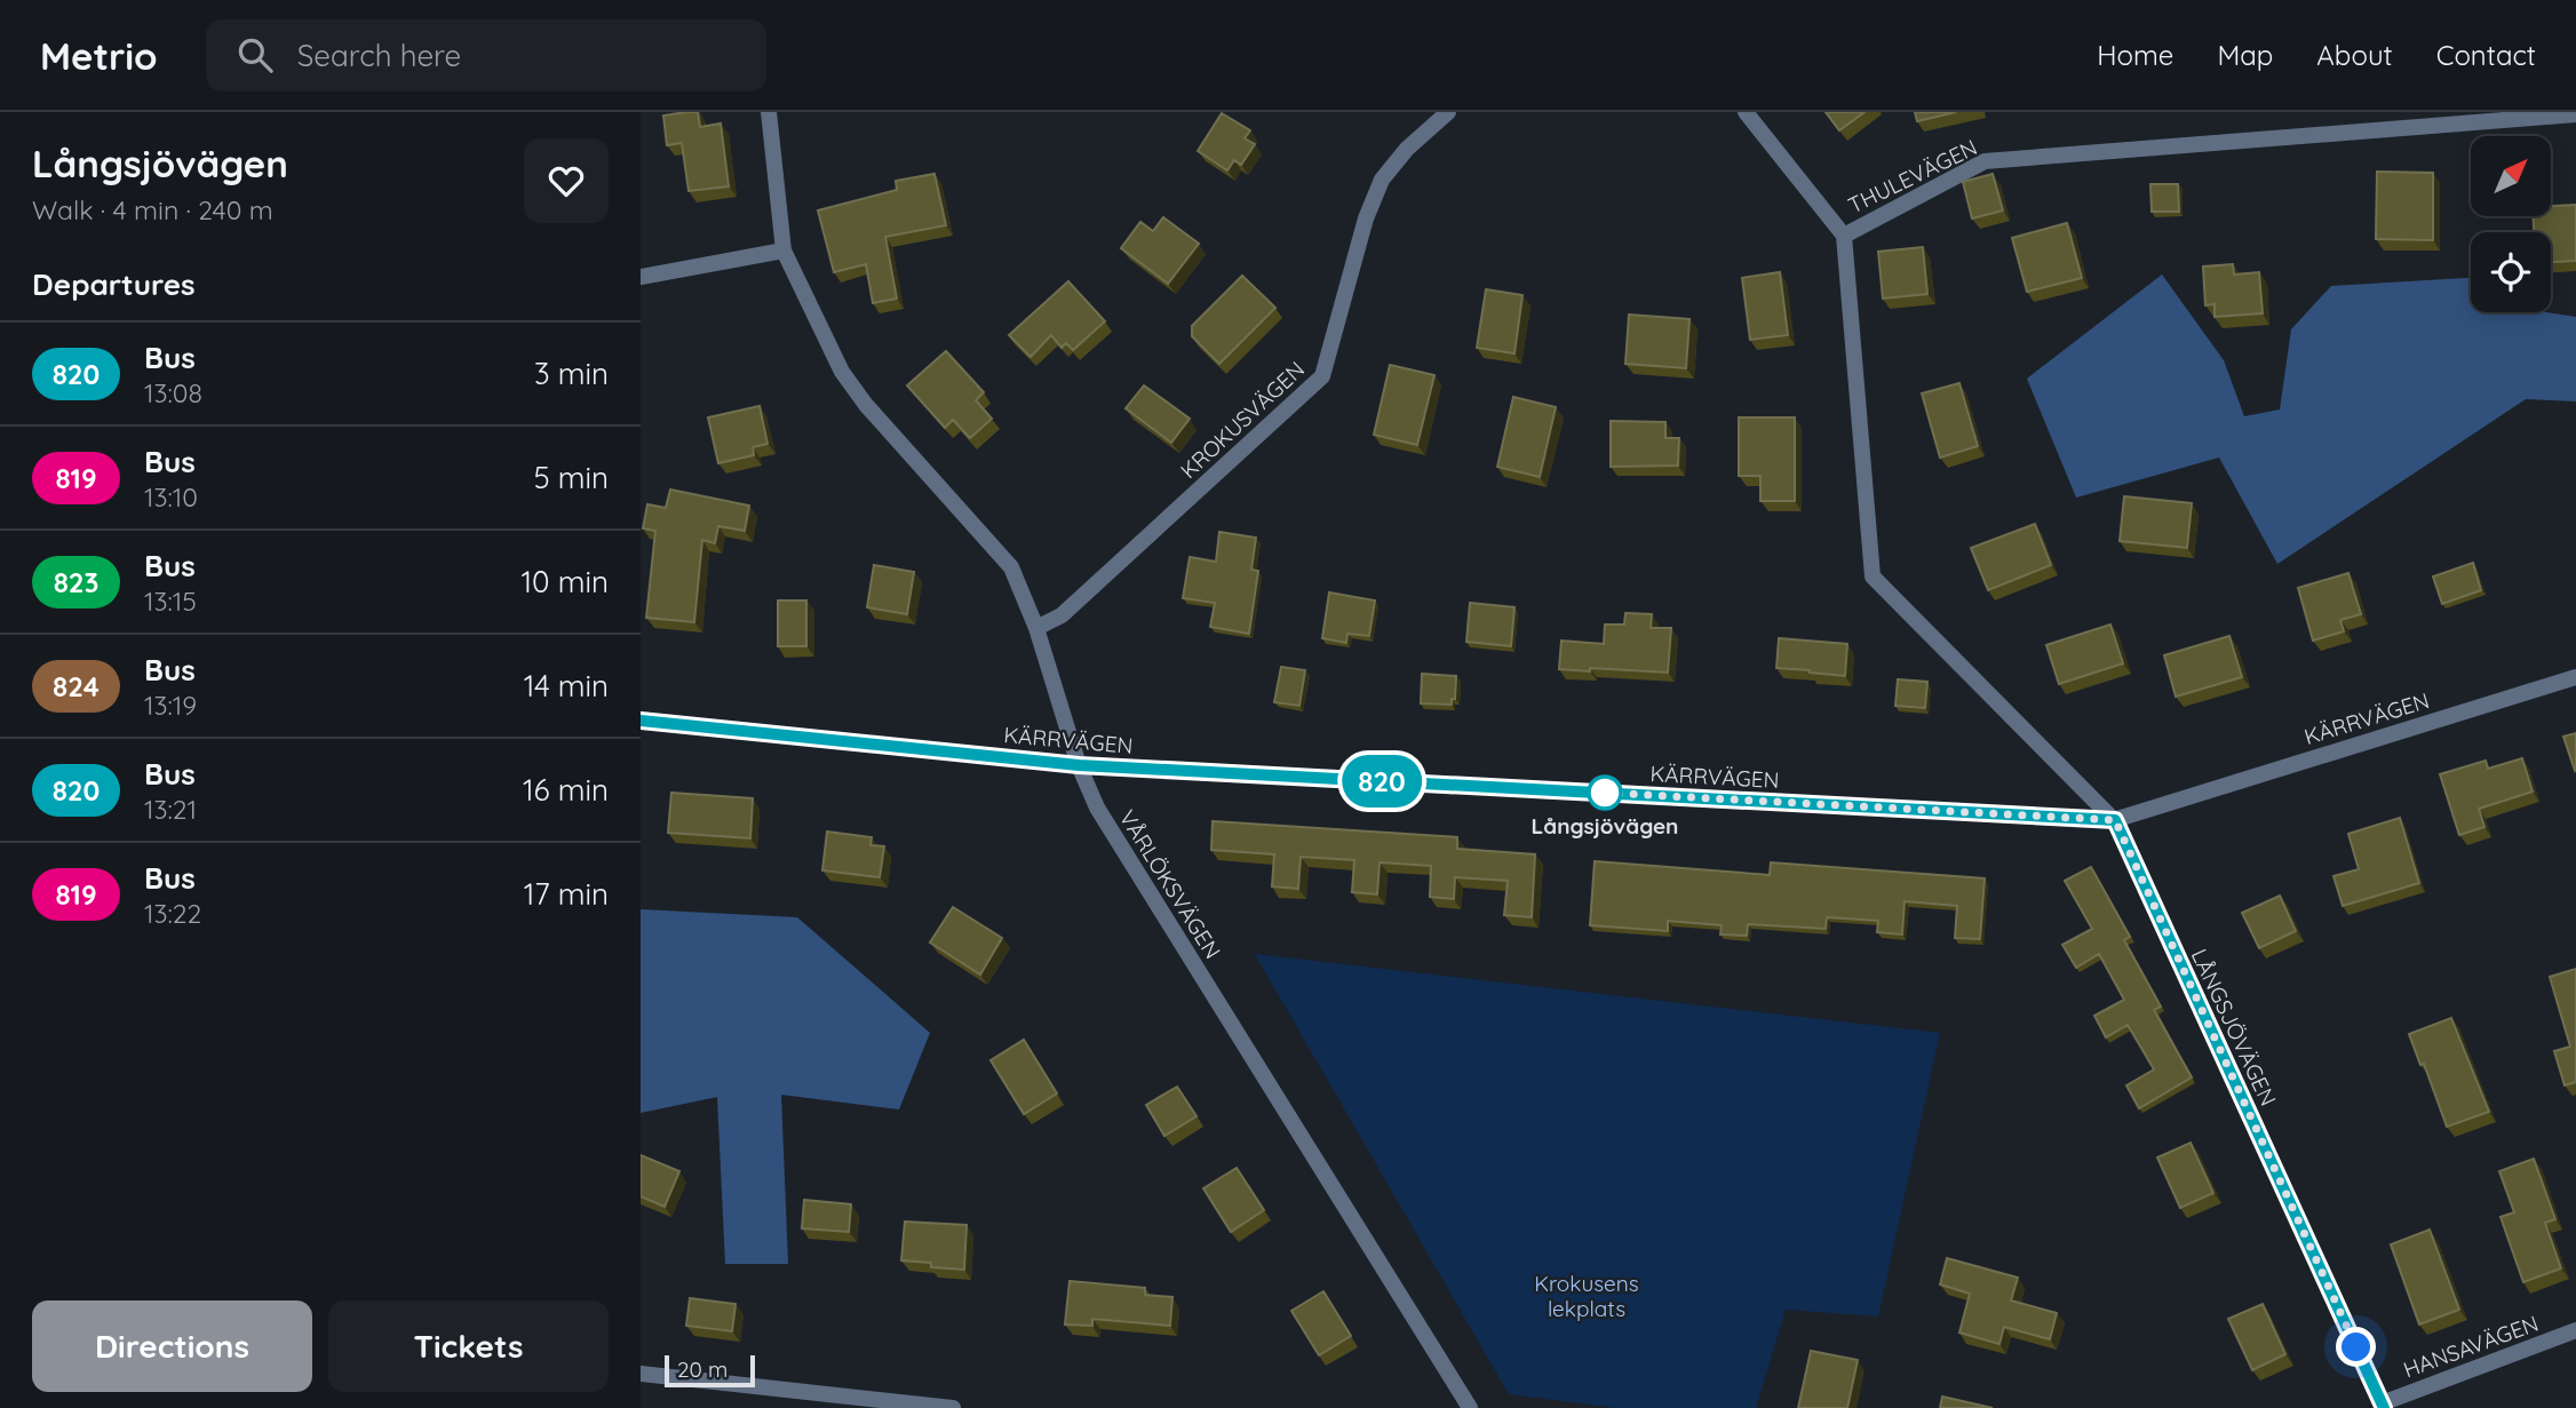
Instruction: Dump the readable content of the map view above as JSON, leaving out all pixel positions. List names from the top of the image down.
{
  "streets": {
    "street": [
      "THULEVÄGEN",
      "KROKUSVÄGEN",
      "KÄRRVÄGEN",
      "VÅRLÖKSVÄGEN",
      "LÅNGSJÖVÄGEN",
      "HANSAVÄGEN"
    ]
  },
  "crossings": [
    ["THULEVÄGEN", "LÅNGSJÖVÄGEN"],
    ["KROKUSVÄGEN", "VÅRLÖKSVÄGEN"],
    ["KÄRRVÄGEN", "VÅRLÖKSVÄGEN"],
    ["KÄRRVÄGEN", "LÅNGSJÖVÄGEN"],
    ["LÅNGSJÖVÄGEN", "HANSAVÄGEN"]
  ],
  "parks": ["Krokusens lekplats"],
  "places": ["Långsjövägen"],
  "lines": ["bus line 820"],
  "scale_bar": "20 m",
  "north": "top right",
  "page": {
    "header": "Metrio",
    "search": "Search here",
    "nav": [
      "Home",
      "Map",
      "About",
      "Contact"
    ],
    "heading": [
      ["Långsjövägen", "Walk · 4 min · 240 m"],
      "Departures"
    ],
    "on_map": "820",
    "list": [
      {
        "mark": "820",
        "name": "Bus",
        "note": "13:08",
        "value": "3 min"
      },
      {
        "mark": "819",
        "name": "Bus",
        "note": "13:10",
        "value": "5 min"
      },
      {
        "mark": "823",
        "name": "Bus",
        "note": "13:15",
        "value": "10 min"
      },
      {
        "mark": "824",
        "name": "Bus",
        "note": "13:19",
        "value": "14 min"
      },
      {
        "mark": "820",
        "name": "Bus",
        "note": "13:21",
        "value": "16 min"
      },
      {
        "mark": "819",
        "name": "Bus",
        "note": "13:22",
        "value": "17 min"
      }
    ],
    "buttons": ["Directions", "Tickets"],
    "scale": "20 m"
  }
}
